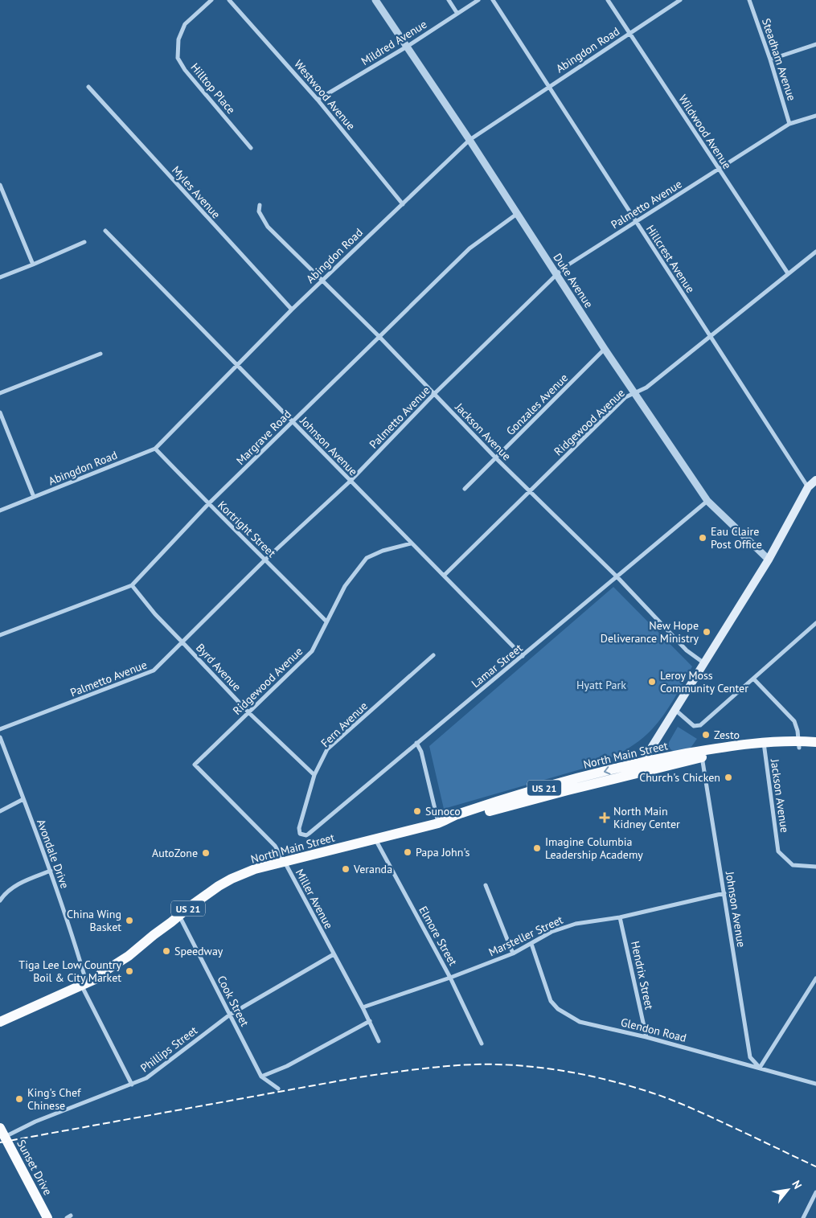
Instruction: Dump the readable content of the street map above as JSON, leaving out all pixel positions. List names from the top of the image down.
{
  "streets": {
    "main road": ["North Main Street", "US 21", "Sunset Drive"],
    "street": [
      "Mildred Avenue",
      "Abingdon Road",
      "Steadham Avenue",
      "Hilltop Place",
      "Westwood Avenue",
      "Wildwood Avenue",
      "Myles Avenue",
      "Palmetto Avenue",
      "Hillcrest Avenue",
      "Duke Avenue",
      "Gonzales Avenue",
      "Ridgewood Avenue",
      "Jackson Avenue",
      "Margrave Road",
      "Johnson Avenue",
      "Kortright Street",
      "Lamar Street",
      "Byrd Avenue",
      "Fern Avenue",
      "Avondale Drive",
      "Miller Avenue",
      "Elmore Street",
      "Marsteller Street",
      "Hendrix Street",
      "Cook Street",
      "Glendon Road",
      "Phillips Street"
    ]
  },
  "crossings": [
    ["Mildred Avenue", "Westwood Avenue"],
    ["Mildred Avenue", "Duke Avenue"],
    ["Abingdon Road", "Westwood Avenue"],
    ["Abingdon Road", "Wildwood Avenue"],
    ["Abingdon Road", "Myles Avenue"],
    ["Abingdon Road", "Hillcrest Avenue"],
    ["Abingdon Road", "Duke Avenue"],
    ["Abingdon Road", "Jackson Avenue"],
    ["Abingdon Road", "Johnson Avenue"],
    ["Abingdon Road", "Kortright Street"],
    ["Steadham Avenue", "Palmetto Avenue"],
    ["Wildwood Avenue", "Palmetto Avenue"],
    ["Wildwood Avenue", "Ridgewood Avenue"],
    ["Palmetto Avenue", "Hillcrest Avenue"],
    ["Palmetto Avenue", "Duke Avenue"],
    ["Palmetto Avenue", "Jackson Avenue"],
    ["Palmetto Avenue", "Johnson Avenue"],
    ["Palmetto Avenue", "Kortright Street"],
    ["Palmetto Avenue", "Byrd Avenue"],
    ["Hillcrest Avenue", "Ridgewood Avenue"],
    ["Duke Avenue", "Gonzales Avenue"],
    ["Duke Avenue", "Ridgewood Avenue"],
    ["Duke Avenue", "Margrave Road"],
    ["Duke Avenue", "Lamar Street"],
    ["Gonzales Avenue", "Jackson Avenue"],
    ["Ridgewood Avenue", "Jackson Avenue"],
    ["Ridgewood Avenue", "Johnson Avenue"],
    ["Ridgewood Avenue", "Kortright Street"],
    ["Ridgewood Avenue", "Byrd Avenue"],
    ["Ridgewood Avenue", "Miller Avenue"],
    ["Jackson Avenue", "Margrave Road"],
    ["Jackson Avenue", "Lamar Street"],
    ["Jackson Avenue", "North Main Street"],
    ["Margrave Road", "Johnson Avenue"],
    ["Margrave Road", "Kortright Street"],
    ["Margrave Road", "Byrd Avenue"],
    ["Johnson Avenue", "Lamar Street"],
    ["Johnson Avenue", "North Main Street"],
    ["Johnson Avenue", "Marsteller Street"],
    ["Johnson Avenue", "Glendon Road"],
    ["Lamar Street", "Fern Avenue"],
    ["Byrd Avenue", "Fern Avenue"],
    ["North Main Street", "Avondale Drive"],
    ["North Main Street", "Miller Avenue"],
    ["North Main Street", "Elmore Street"],
    ["North Main Street", "Cook Street"],
    ["Avondale Drive", "Phillips Street"],
    ["Miller Avenue", "Marsteller Street"],
    ["Miller Avenue", "Phillips Street"],
    ["Elmore Street", "Marsteller Street"],
    ["Marsteller Street", "Hendrix Street"],
    ["Marsteller Street", "Glendon Road"],
    ["Hendrix Street", "Glendon Road"],
    ["Cook Street", "Phillips Street"],
    ["Phillips Street", "Sunset Drive"]
  ],
  "parks": ["Hyatt Park"],
  "places": {
    "other": [
      "Eau Claire Post Office",
      "New Hope Deliverance Ministry",
      "Leroy Moss Community Center",
      "Zesto",
      "Church's Chicken",
      "Sunoco",
      "Imagine Columbia Leadership Academy",
      "Papa John's",
      "AutoZone",
      "Veranda",
      "China Wing Basket",
      "Speedway",
      "Tiga Lee Low Country Boil & City Market",
      "King's Chef Chinese"
    ],
    "health": ["North Main Kidney Center"]
  },
  "north": "top right"
}
